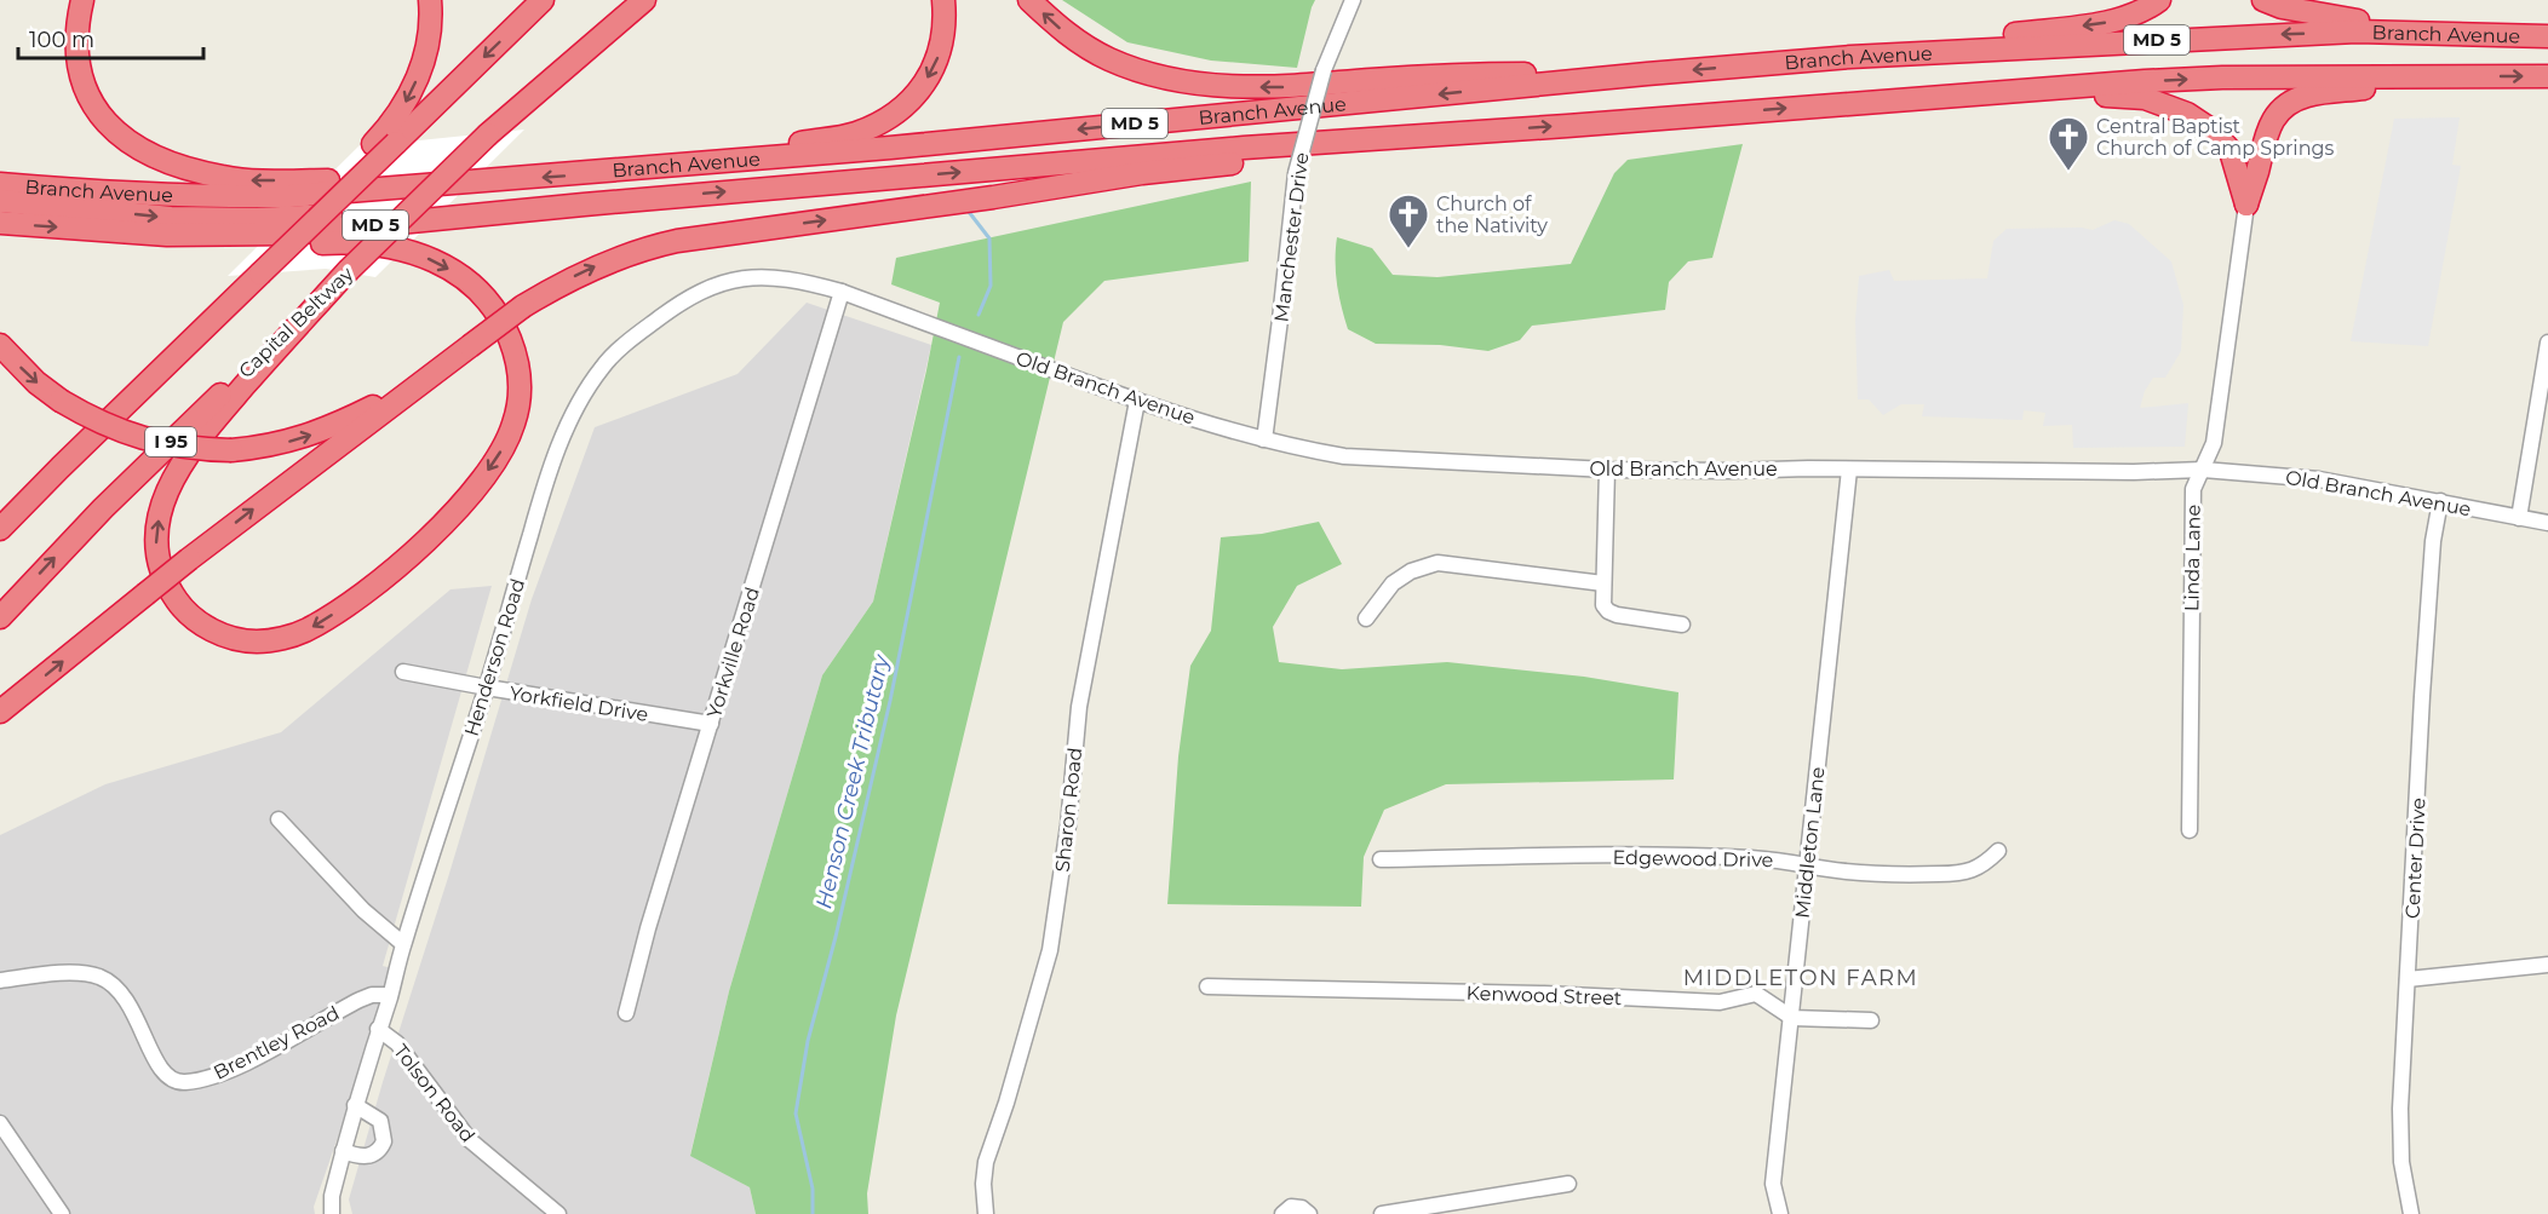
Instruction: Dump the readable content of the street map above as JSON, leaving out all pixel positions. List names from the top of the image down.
{
  "streets": {
    "highway": [
      "Branch Avenue",
      "MD 5",
      "Capital Beltway",
      "I 95"
    ],
    "street": [
      "Manchester Drive",
      "Old Branch Avenue",
      "Linda Lane",
      "Yorkville Road",
      "Henderson Road",
      "Yorkfield Drive",
      "Sharon Road",
      "Middleton Lane",
      "Edgewood Drive",
      "Center Drive",
      "Kenwood Street",
      "Brentley Road",
      "Tolson Road"
    ]
  },
  "crossings": [
    ["Manchester Drive", "Old Branch Avenue"],
    ["Old Branch Avenue", "Linda Lane"],
    ["Old Branch Avenue", "Yorkville Road"],
    ["Old Branch Avenue", "Henderson Road"],
    ["Old Branch Avenue", "Sharon Road"],
    ["Old Branch Avenue", "Middleton Lane"],
    ["Old Branch Avenue", "Center Drive"],
    ["Yorkville Road", "Henderson Road"],
    ["Yorkville Road", "Yorkfield Drive"],
    ["Henderson Road", "Yorkfield Drive"],
    ["Henderson Road", "Brentley Road"],
    ["Henderson Road", "Tolson Road"],
    ["Middleton Lane", "Edgewood Drive"],
    ["Middleton Lane", "Kenwood Street"]
  ],
  "districts": ["MIDDLETON FARM"],
  "water": ["Henson Creek Tributary"],
  "places": {
    "church": ["Central Baptist Church of Camp Springs", "Church of the Nativity"]
  },
  "scale_bar": "100 m"
}
